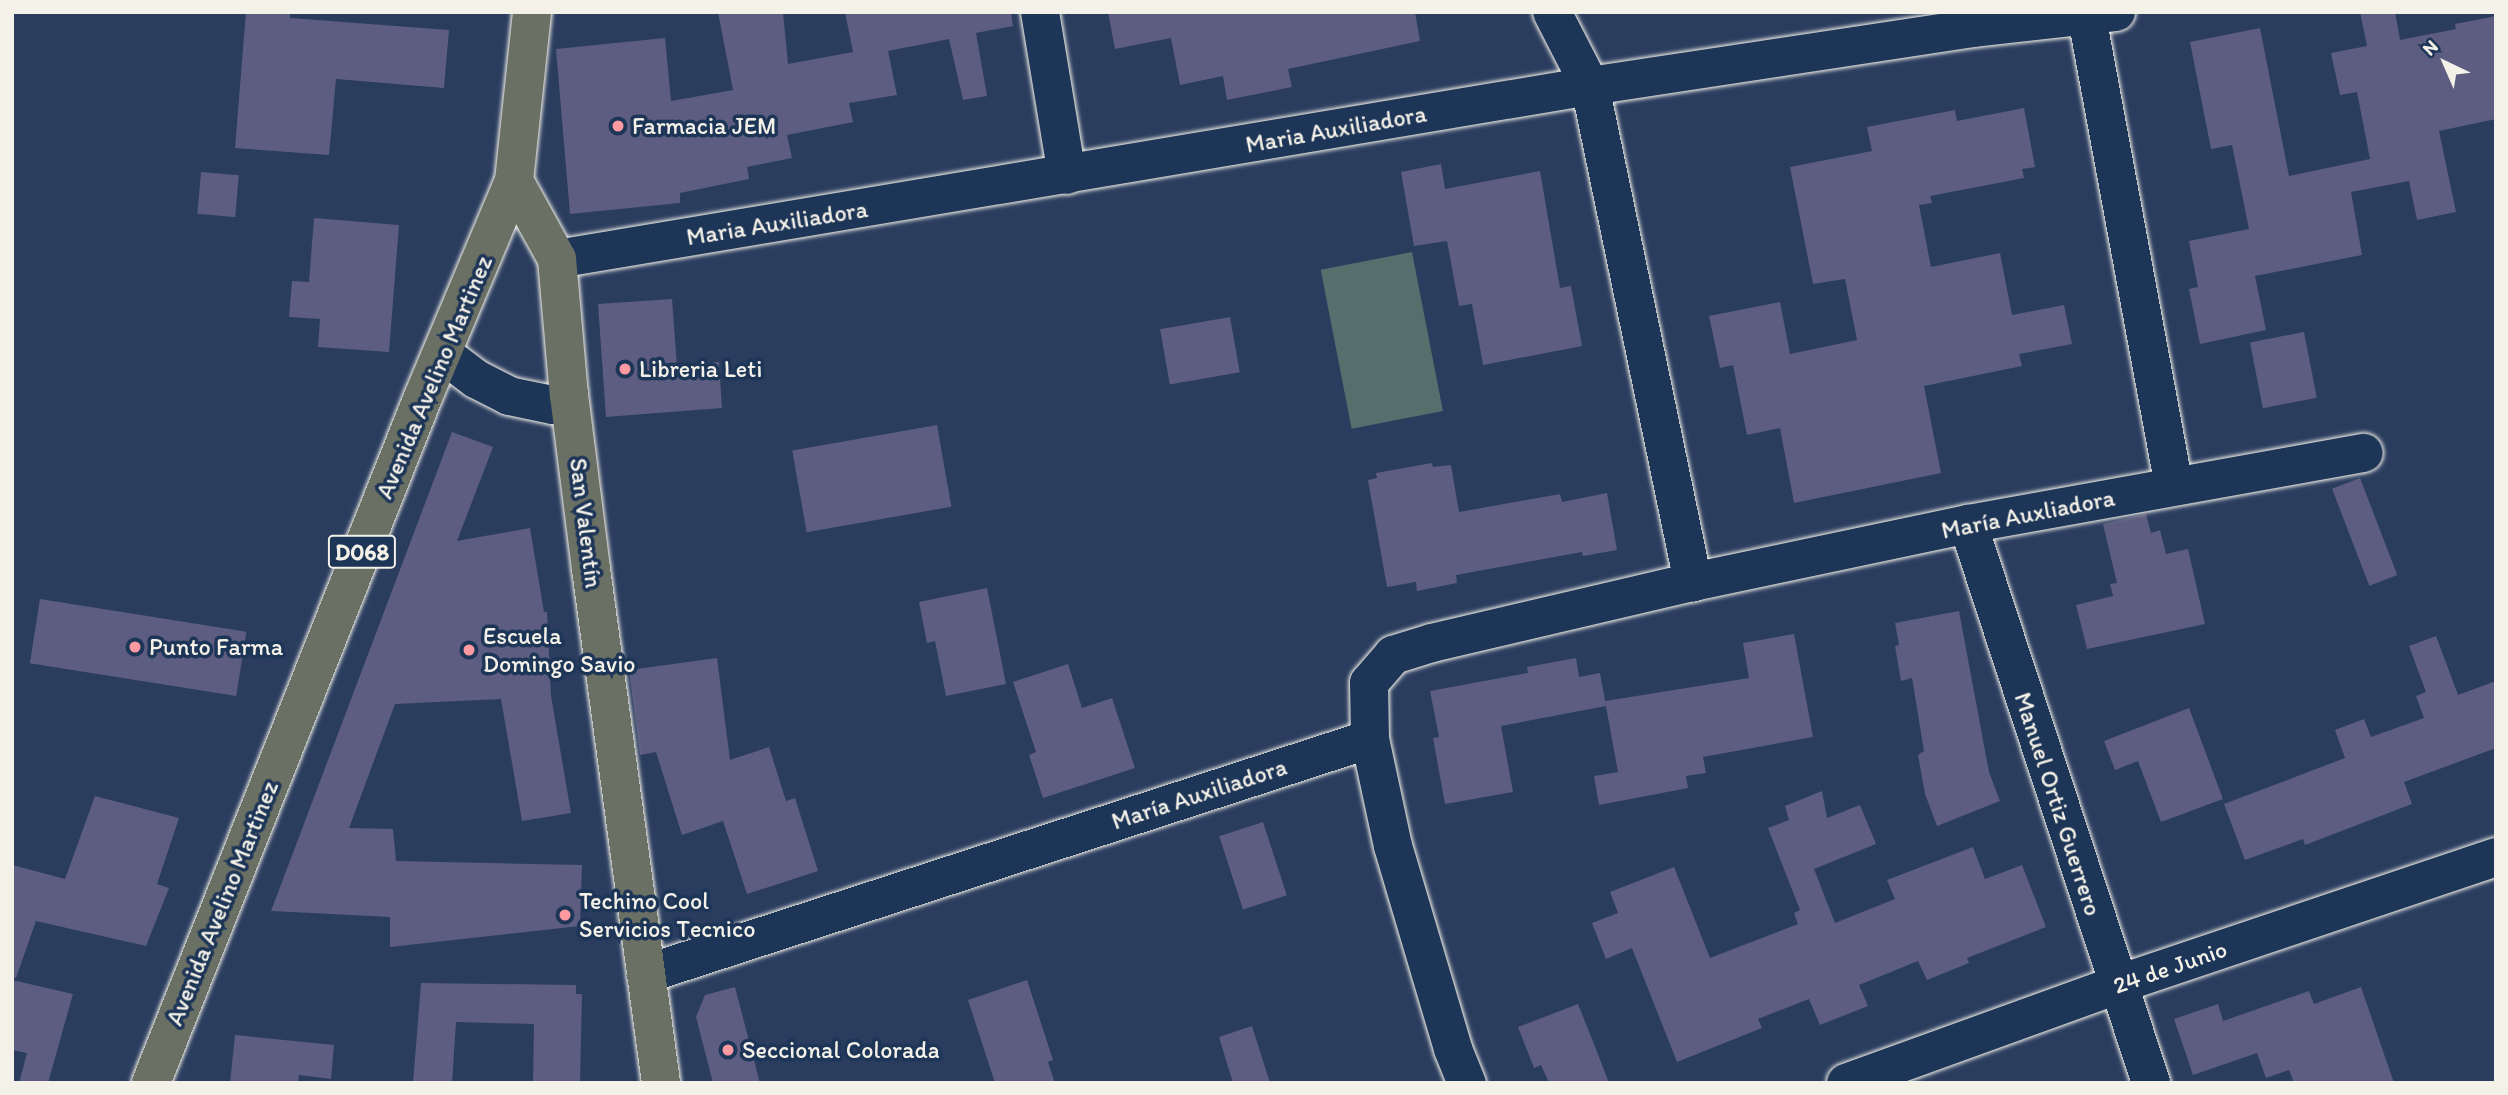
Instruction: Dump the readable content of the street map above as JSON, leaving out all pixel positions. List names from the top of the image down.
{
  "streets": {
    "main road": ["Avenida Avelino Martinez", "San Valentín", "D068"],
    "street": [
      "Maria Auxiliadora",
      "María Auxliadora",
      "María Auxiliadora",
      "Manuel Ortiz Guerrero",
      "24 de Junio"
    ]
  },
  "crossings": [
    ["Maria Auxiliadora", "San Valentín"],
    ["Avenida Avelino Martinez", "San Valentín"],
    ["María Auxliadora", "Manuel Ortiz Guerrero"],
    ["San Valentín", "María Auxiliadora"],
    ["Manuel Ortiz Guerrero", "24 de Junio"]
  ],
  "places": [
    "Farmacia JEM",
    "Libreria Leti",
    "Punto Farma",
    "Escuela Domingo Savio",
    "Techino Cool Servicios Tecnico",
    "Seccional Colorada"
  ],
  "north": "top left"
}
